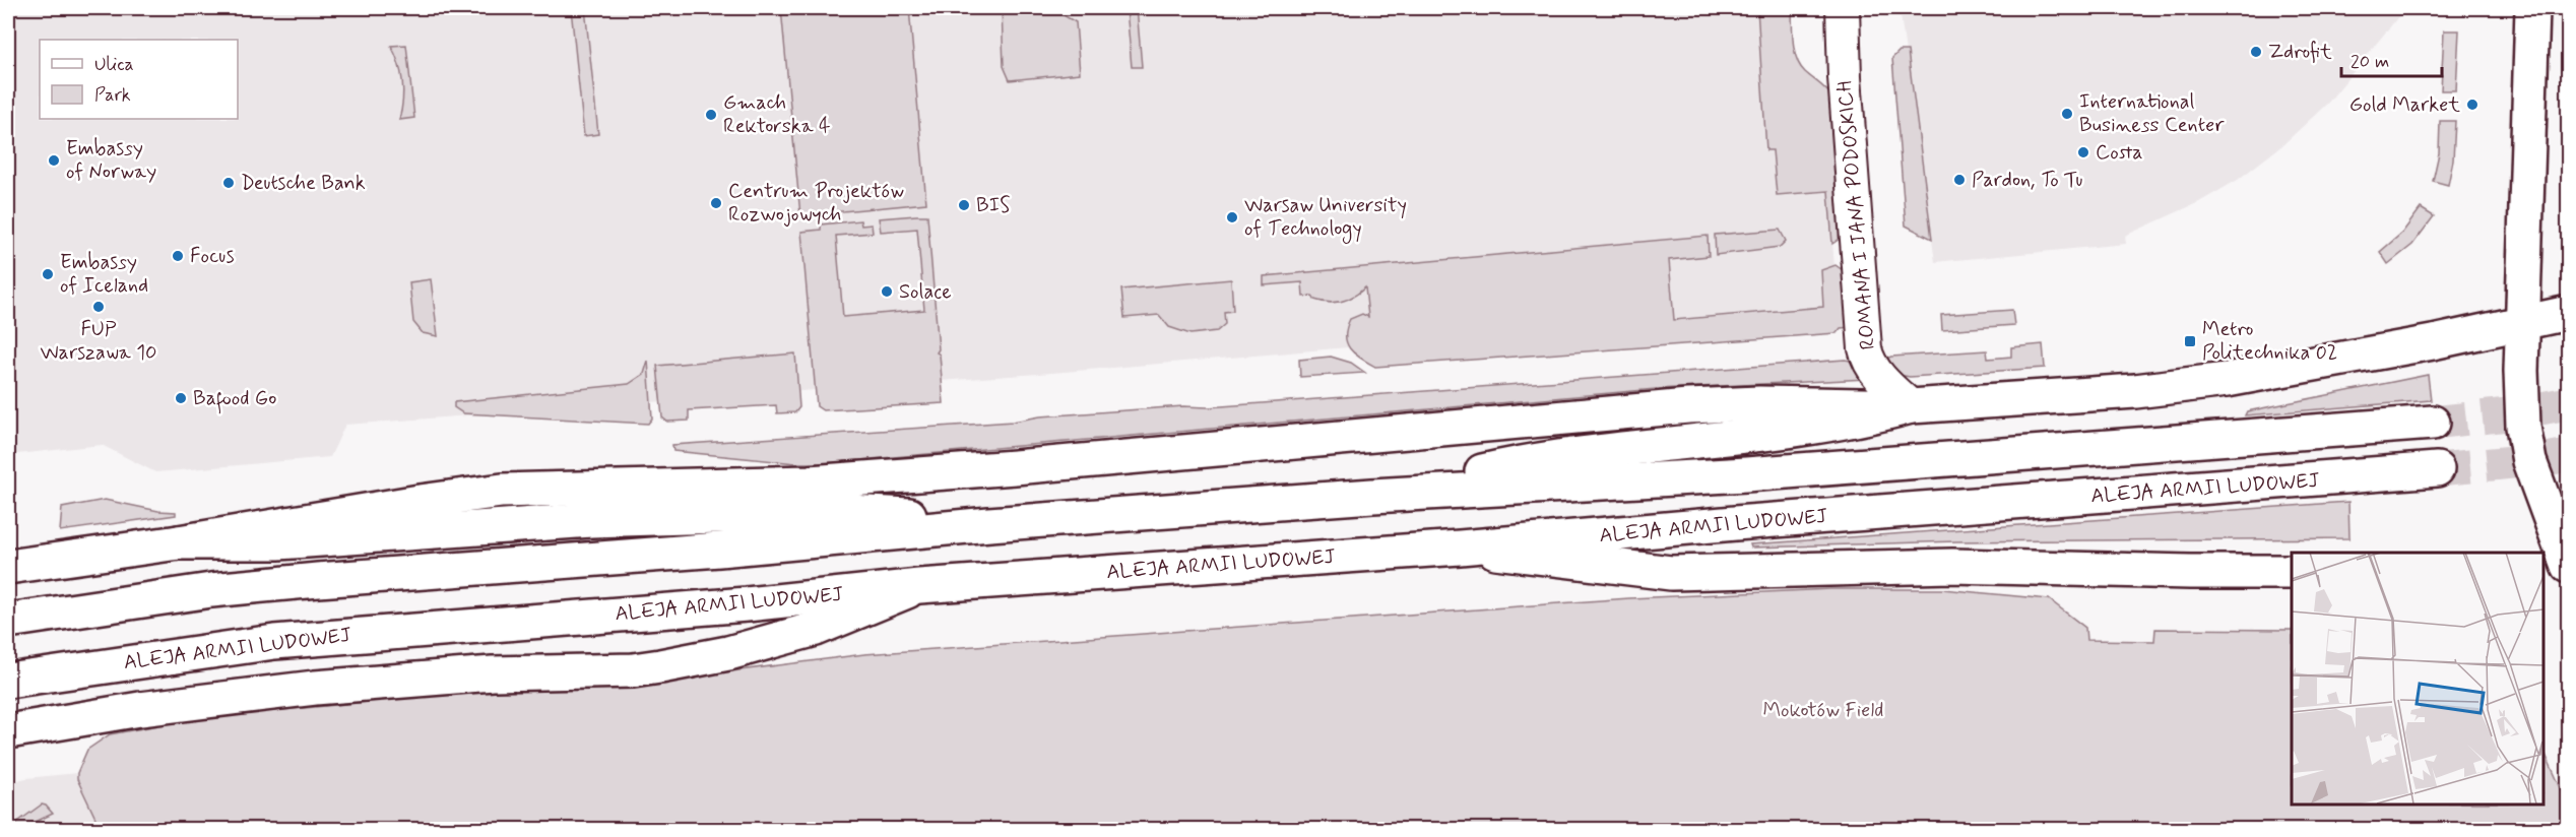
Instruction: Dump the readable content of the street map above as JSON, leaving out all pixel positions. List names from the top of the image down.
{
  "streets": {
    "main road": ["ALEJA ARMII LUDOWEJ"],
    "street": ["ROMANA I JANA PODOSKICH"]
  },
  "parks": ["Mokotów Field"],
  "places": {
    "other": [
      "Zdrofit",
      "Gold Market",
      "International Business Center",
      "Gmach Rektorska 4",
      "Costa",
      "Embassy of Norway",
      "Pardon, To Tu",
      "Deutsche Bank",
      "Centrum Projektów Rozwojowych",
      "BIS",
      "Warsaw University of Technology",
      "Focus",
      "Embassy of Iceland",
      "Solace",
      "FUP Warszawa 10",
      "Bafood Go"
    ],
    "transit": ["Metro Politechnika 02"]
  },
  "legend": ["Ulica", "Park"],
  "scale_bar": "20 m"
}
